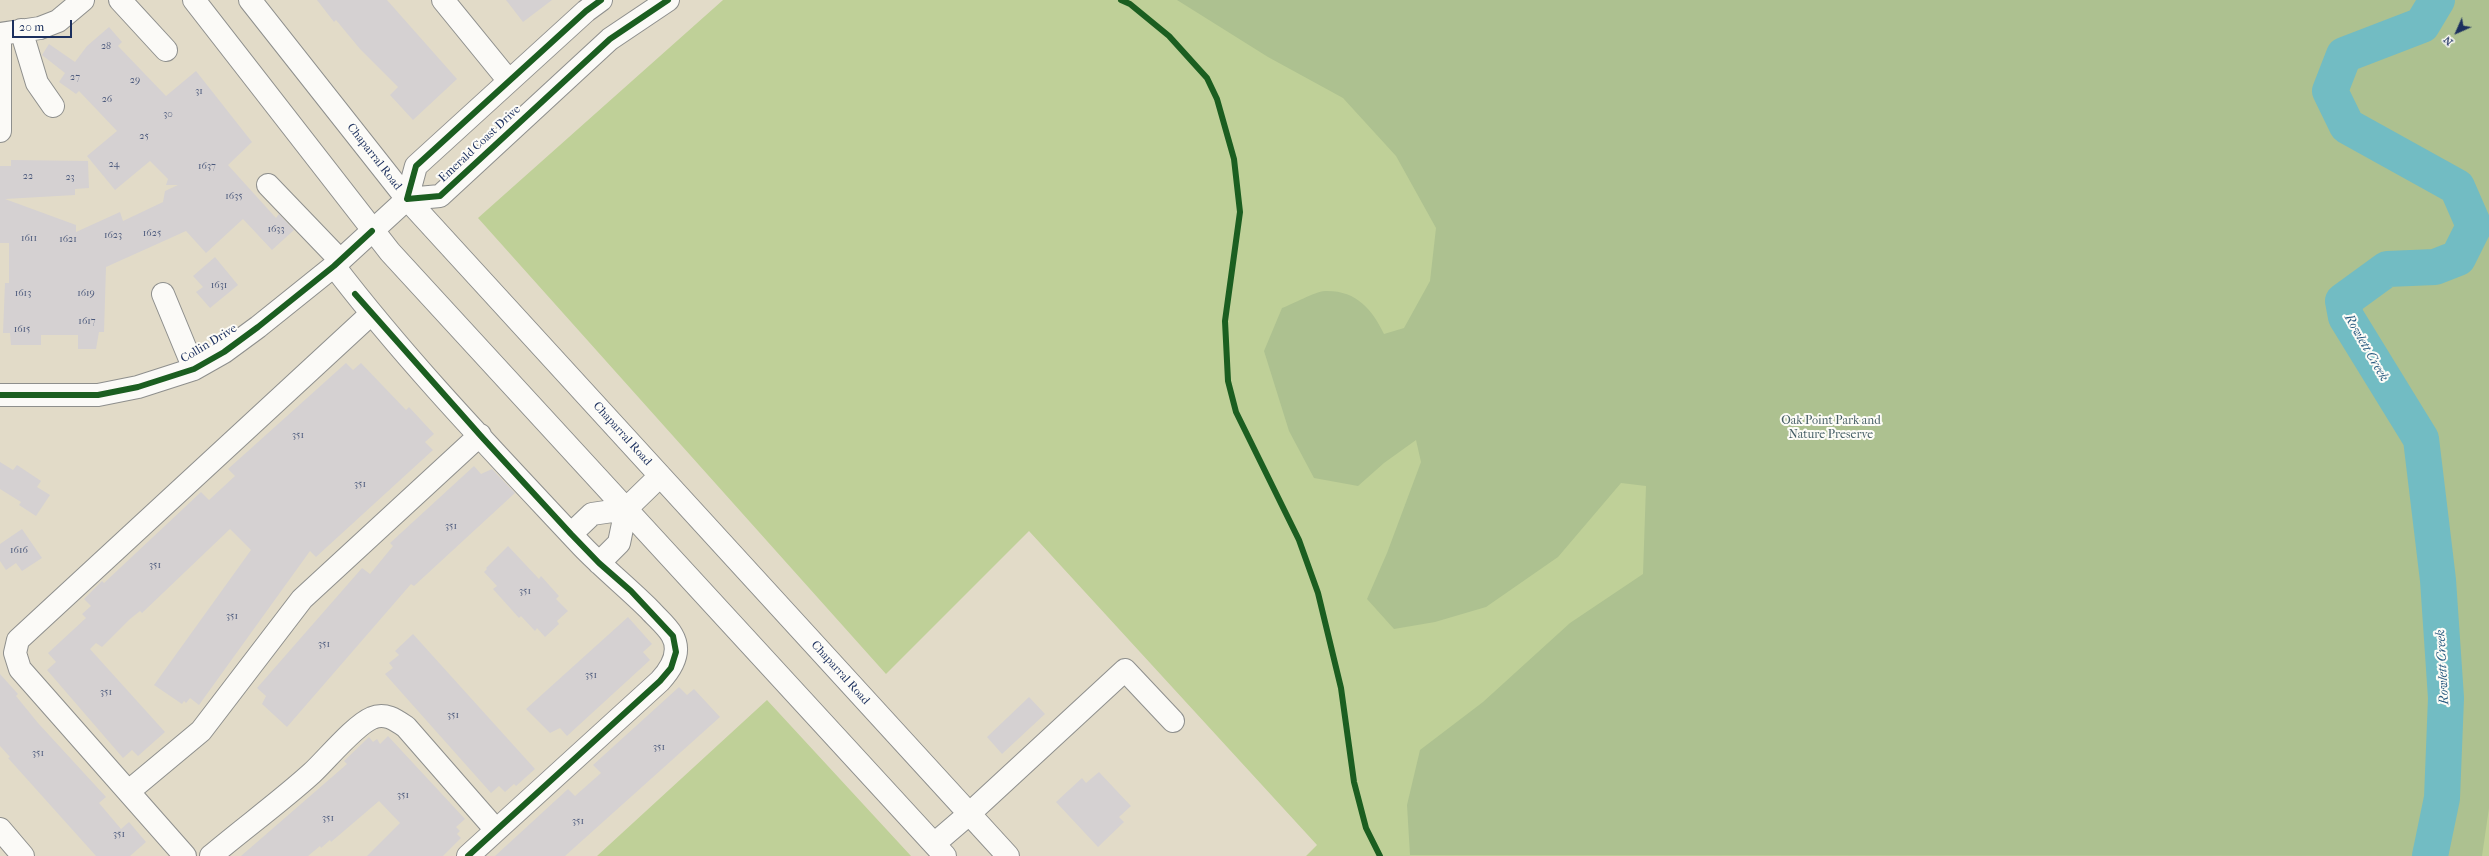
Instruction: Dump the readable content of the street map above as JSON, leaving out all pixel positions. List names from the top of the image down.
{
  "streets": {
    "street": ["Emerald Coast Drive", "Chaparral Road", "Collin Drive"]
  },
  "crossings": [
    ["Emerald Coast Drive", "Chaparral Road"]
  ],
  "water": ["Rowlett Creek"],
  "parks": ["Oak Point Park and Nature Preserve"],
  "house_numbers": [
    "28",
    "27",
    "29",
    "31",
    "26",
    "30",
    "25",
    "24",
    "1637",
    "22",
    "23",
    "1635",
    "1633",
    "1625",
    "1623",
    "1611",
    "1621",
    "1631",
    "1613",
    "1619",
    "1617",
    "1615",
    "351",
    "351",
    "351",
    "1616",
    "351",
    "351",
    "351",
    "351",
    "351",
    "351",
    "351",
    "351",
    "351",
    "351",
    "351",
    "351",
    "351"
  ],
  "scale_bar": "20 m",
  "north": "bottom left"
}
